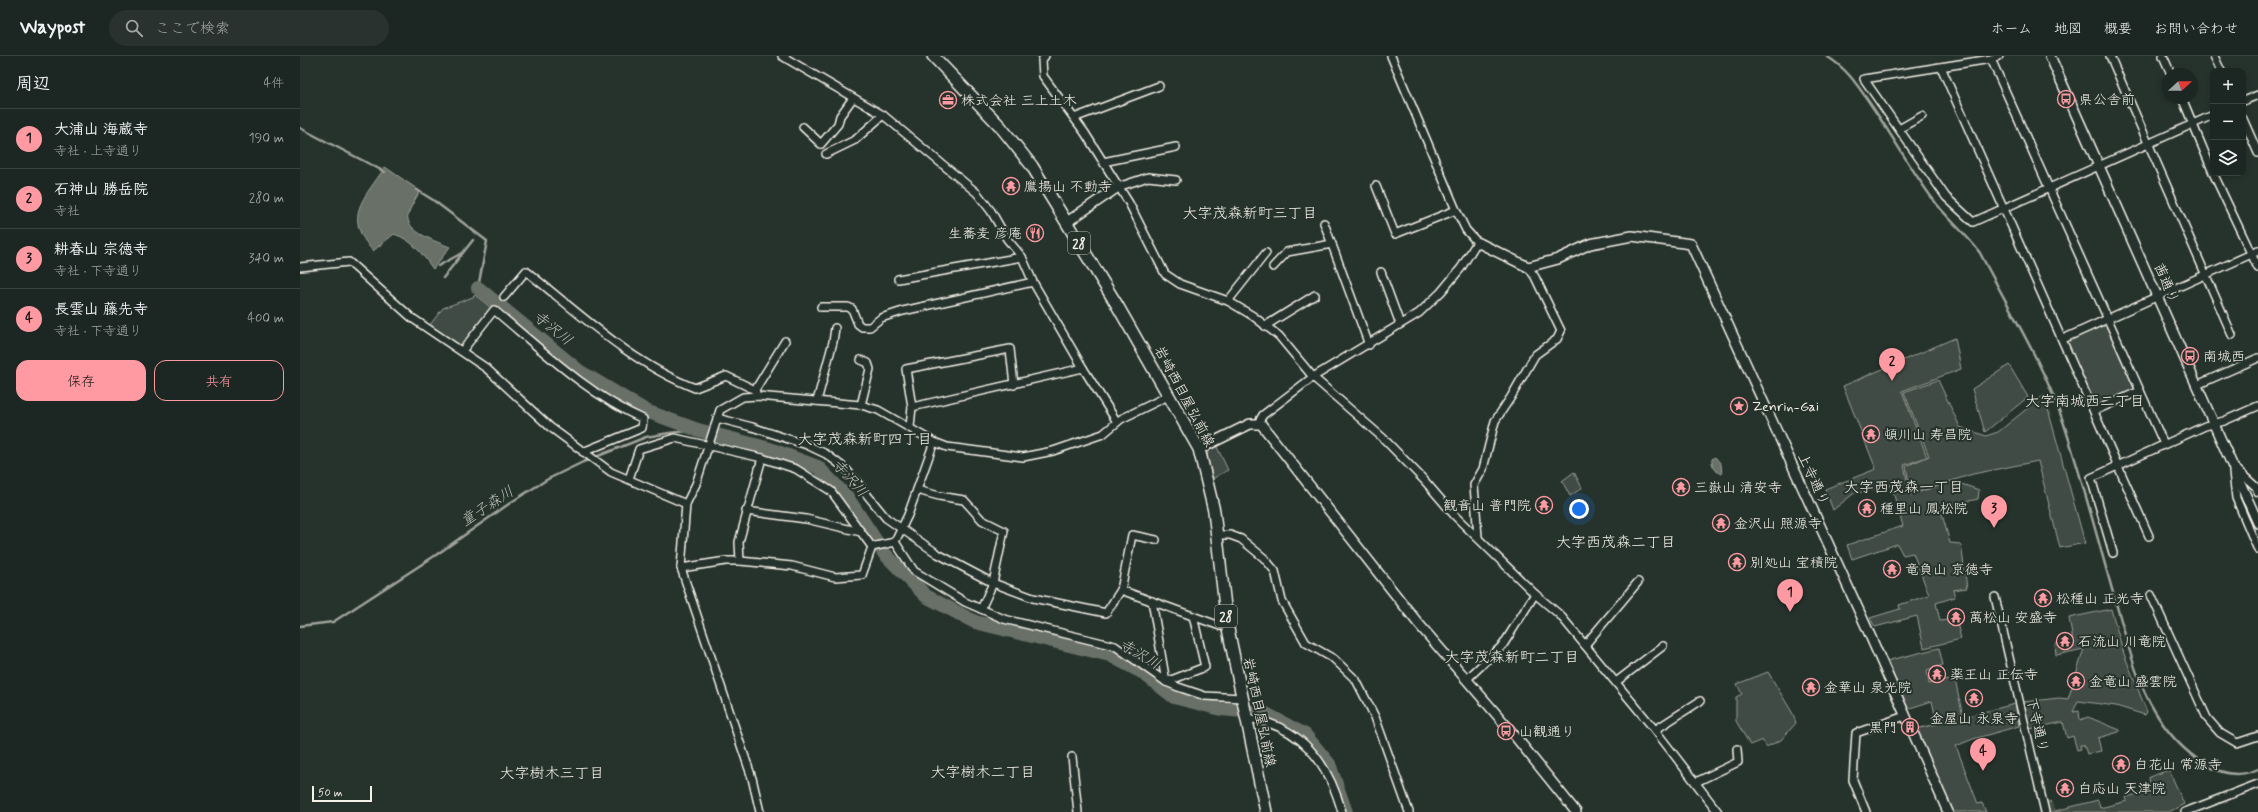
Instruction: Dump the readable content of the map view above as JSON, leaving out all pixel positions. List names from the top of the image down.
{
  "streets": {
    "main road": ["28", "岩崎西目屋弘前線"],
    "street": ["茜通り", "上寺通り", "下寺通り"]
  },
  "districts": [
    "大字茂森新町三丁目",
    "大字南城西二丁目",
    "大字茂森新町四丁目",
    "大字西茂森一丁目",
    "大字西茂森二丁目",
    "大字茂森新町二丁目",
    "大字樹木二丁目",
    "大字樹木三丁目"
  ],
  "water": ["寺沢川", "童子森川"],
  "places": {
    "bus stop": ["県公舎前", "南城西", "山観通り"],
    "office": ["株式会社 三上土木"],
    "temple": [
      "鷹揚山 不動寺",
      "頓川山 寿昌院",
      "三嶽山 清安寺",
      "観音山 普門院",
      "種里山 鳳松院",
      "金沢山 照源寺",
      "別処山 宝積院",
      "竜負山 京徳寺",
      "松種山 正光寺",
      "萬松山 安盛寺",
      "石流山 川竜院",
      "薬王山 正伝寺",
      "金竜山 盛雲院",
      "金華山 泉光院",
      "金屋山 永泉寺",
      "白花山 常源寺",
      "白応山 天津院"
    ],
    "restaurant": ["生蕎麦 彦庵"],
    "place": ["Zenrin-Gai"],
    "building": ["黒門"]
  },
  "scale_bar": "50 m",
  "north": "right",
  "page": {
    "header": "Waypost",
    "search": "ここで検索",
    "nav": [
      "ホーム",
      "地図",
      "概要",
      "お問い合わせ"
    ],
    "heading": ["周辺", "4件"],
    "map_buttons": ["+", "−"],
    "list": [
      {
        "mark": "1",
        "name": "大浦山 海蔵寺",
        "note": "寺社 · 上寺通り",
        "value": "190 m"
      },
      {
        "mark": "2",
        "name": "石神山 勝岳院",
        "note": "寺社",
        "value": "280 m"
      },
      {
        "mark": "3",
        "name": "耕春山 宗徳寺",
        "note": "寺社 · 下寺通り",
        "value": "340 m"
      },
      {
        "mark": "4",
        "name": "長雲山 藤先寺",
        "note": "寺社 · 下寺通り",
        "value": "400 m"
      }
    ],
    "buttons": ["保存", "共有"],
    "pins": [
      "2",
      "3",
      "1",
      "4"
    ],
    "scale": "50 m"
  }
}
